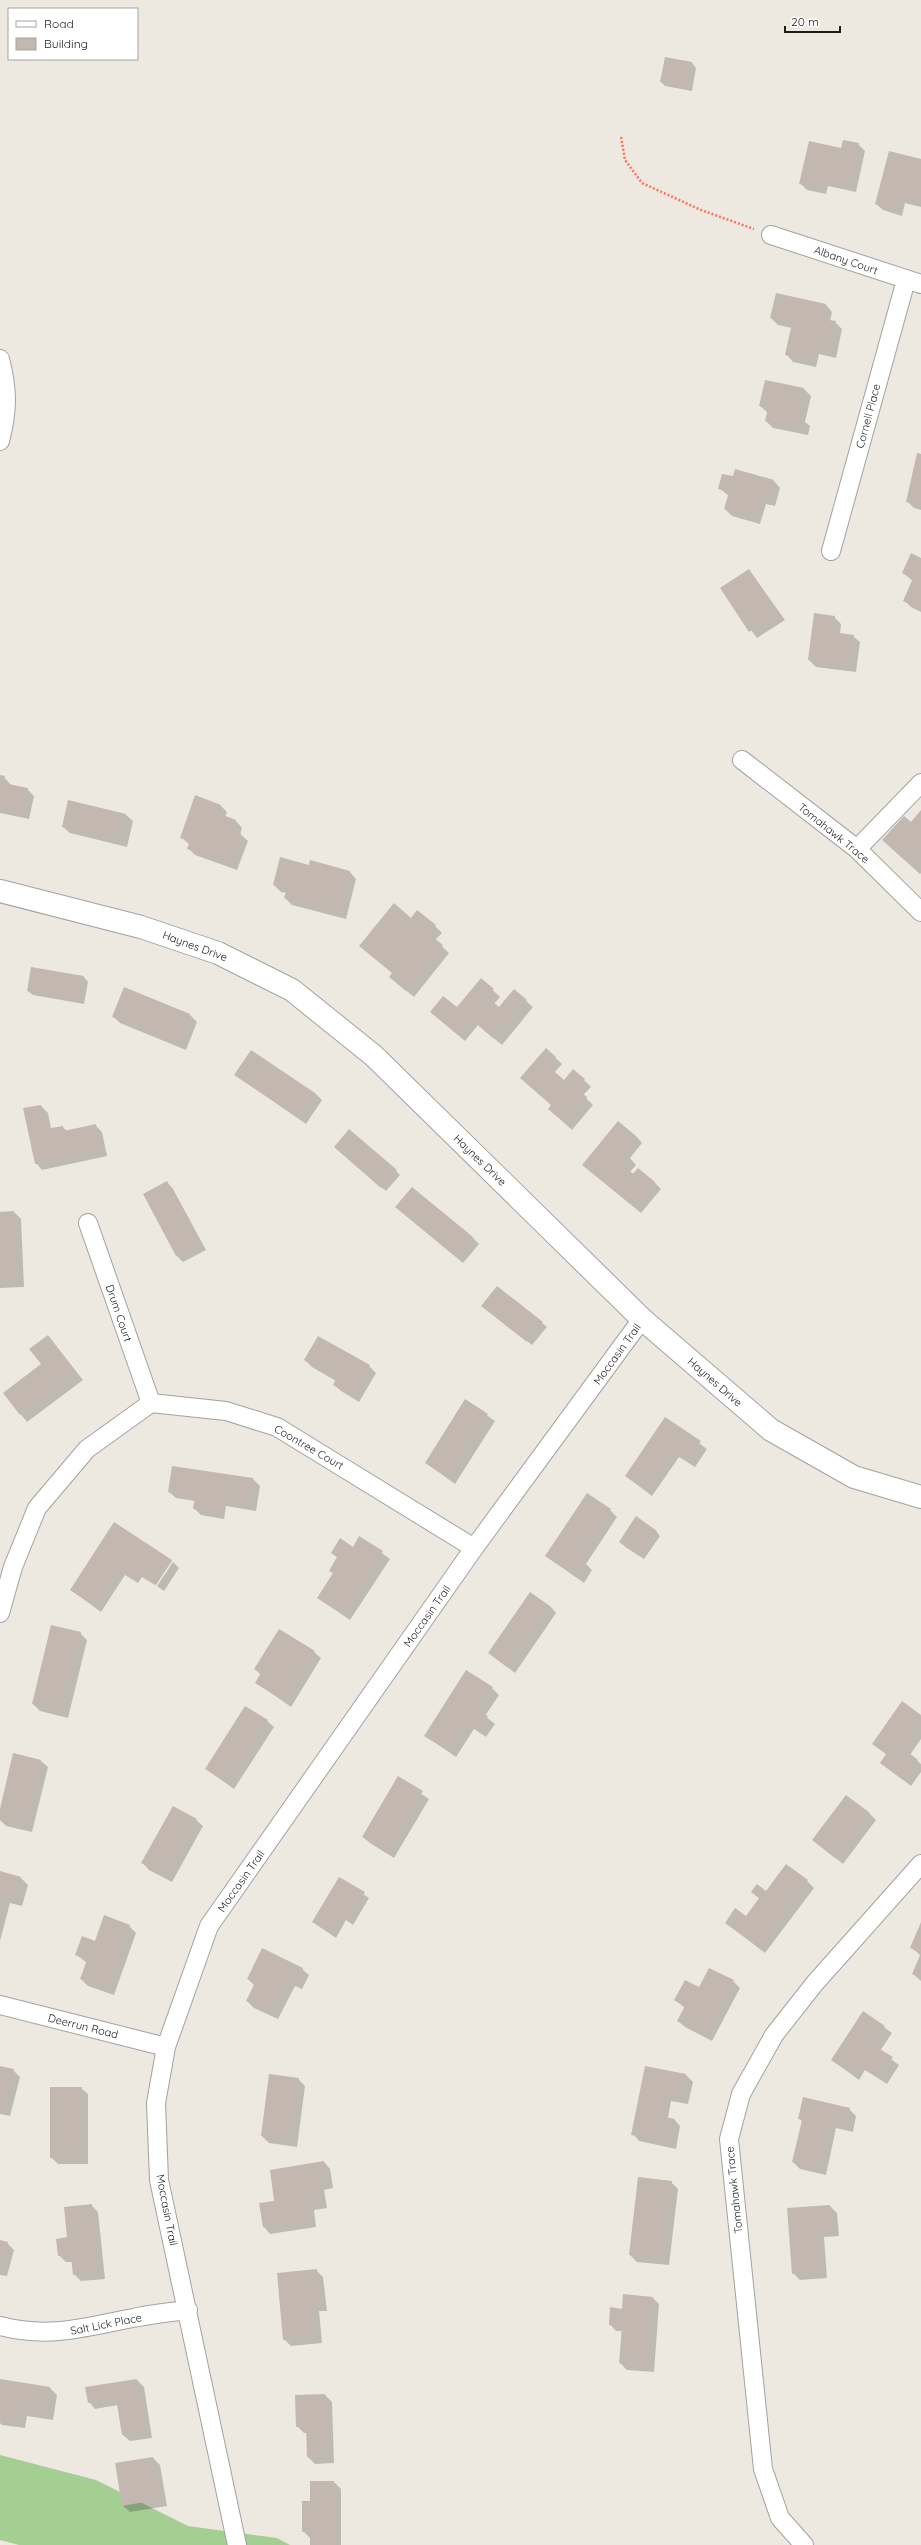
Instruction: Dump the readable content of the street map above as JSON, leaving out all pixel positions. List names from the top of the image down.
{
  "streets": {
    "street": [
      "Albany Court",
      "Cornell Place",
      "Tomahawk Trace",
      "Haynes Drive",
      "Drum Court",
      "Moccasin Trail",
      "Coontree Court",
      "Deerrun Road",
      "Salt Lick Place"
    ]
  },
  "crossings": [
    ["Albany Court", "Cornell Place"],
    ["Haynes Drive", "Moccasin Trail"],
    ["Drum Court", "Coontree Court"],
    ["Moccasin Trail", "Coontree Court"],
    ["Moccasin Trail", "Deerrun Road"],
    ["Moccasin Trail", "Salt Lick Place"]
  ],
  "legend": ["Road", "Building"],
  "scale_bar": "20 m"
}
